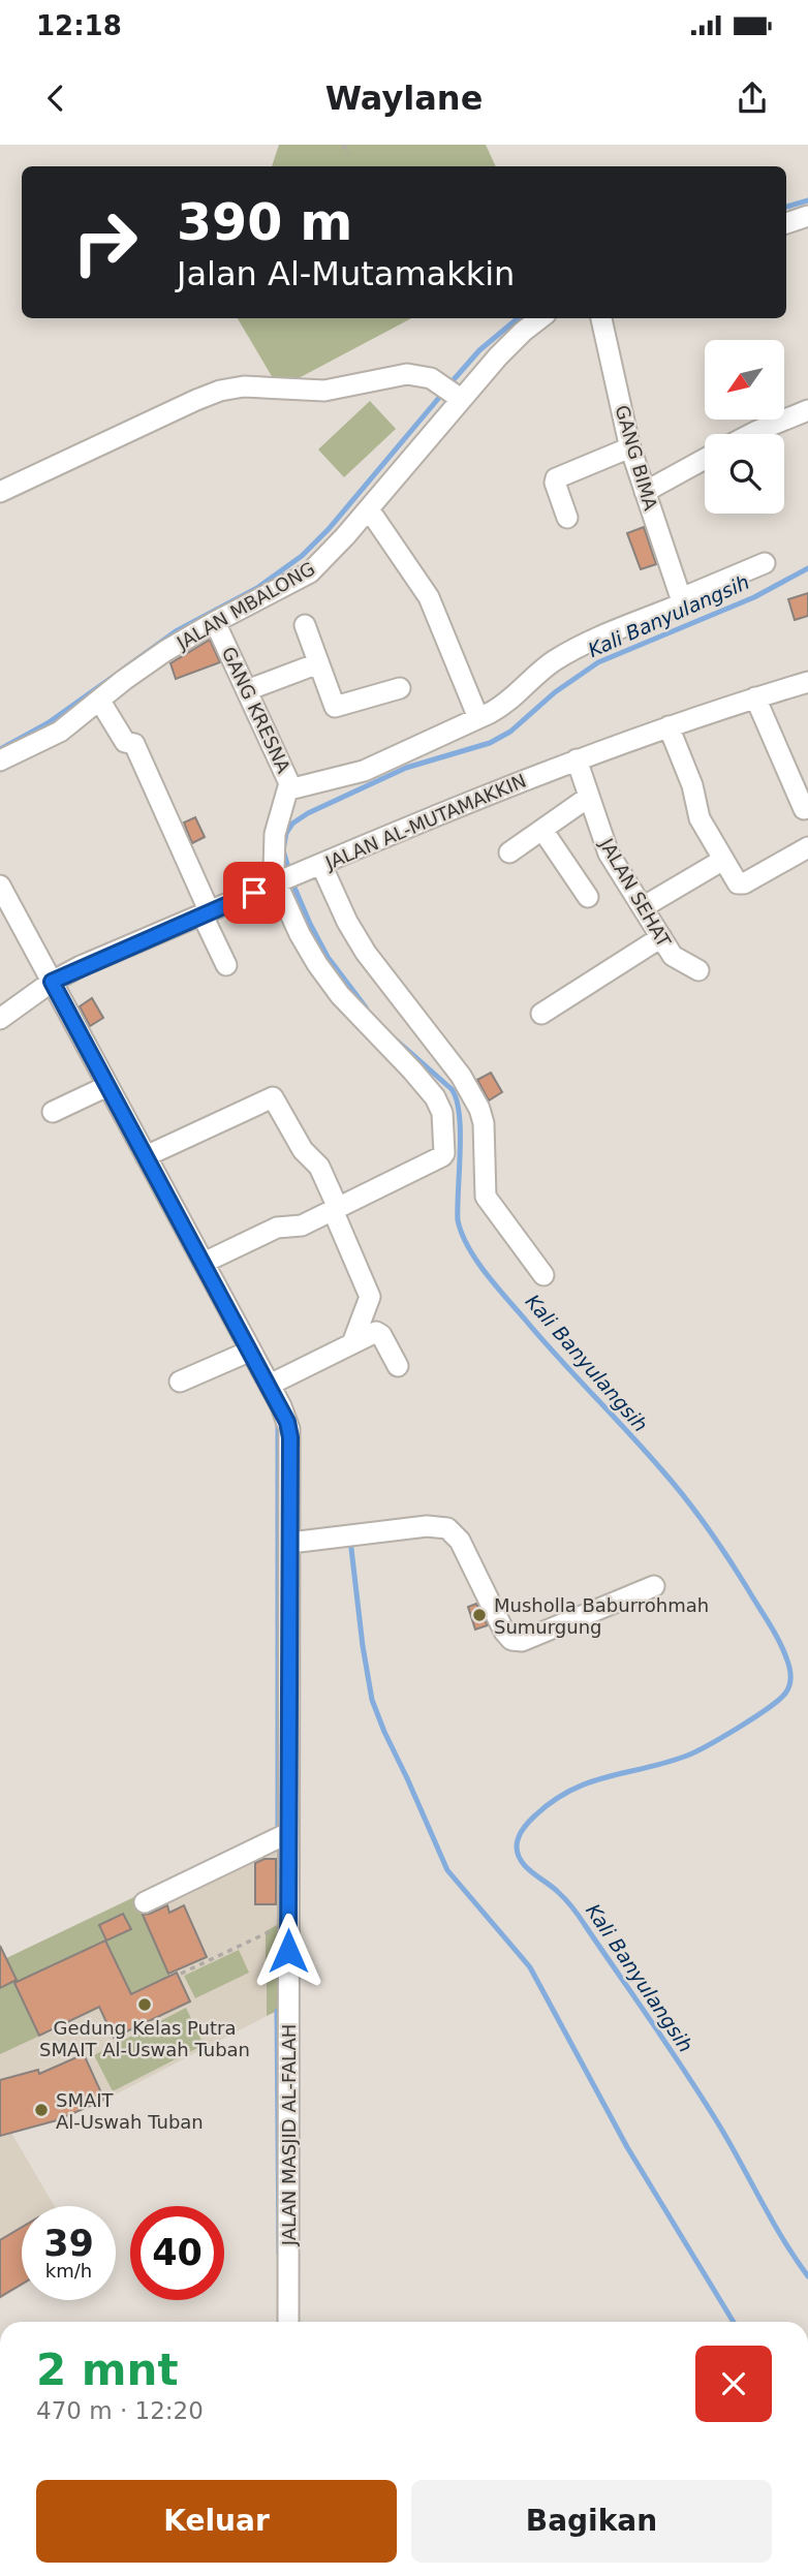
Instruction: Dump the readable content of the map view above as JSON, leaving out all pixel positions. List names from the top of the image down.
{
  "streets": {
    "street": [
      "GANG BIMA",
      "JALAN MBALONG",
      "GANG KRESNA",
      "JALAN AL-MUTAMAKKIN",
      "JALAN SEHAT",
      "JALAN MASJID AL-FALAH"
    ]
  },
  "crossings": [
    ["JALAN MBALONG", "GANG KRESNA"],
    ["GANG KRESNA", "JALAN AL-MUTAMAKKIN"],
    ["JALAN AL-MUTAMAKKIN", "JALAN SEHAT"],
    ["JALAN AL-MUTAMAKKIN", "JALAN MASJID AL-FALAH"]
  ],
  "water": ["Kali Banyulangsih"],
  "places": ["Musholla Baburrohmah Sumurgung", "Gedung Kelas Putra SMAIT Al-Uswah Tuban", "SMAIT Al-Uswah Tuban"],
  "north": "bottom left",
  "page": {
    "status": "12:18",
    "header": "Waylane",
    "turn": ["390 m", "Jalan Al-Mutamakkin"],
    "speed": "39 km/h",
    "limit": "40",
    "heading": ["2 mnt", "470 m · 12:20"],
    "buttons": ["Keluar", "Bagikan"]
  }
}
